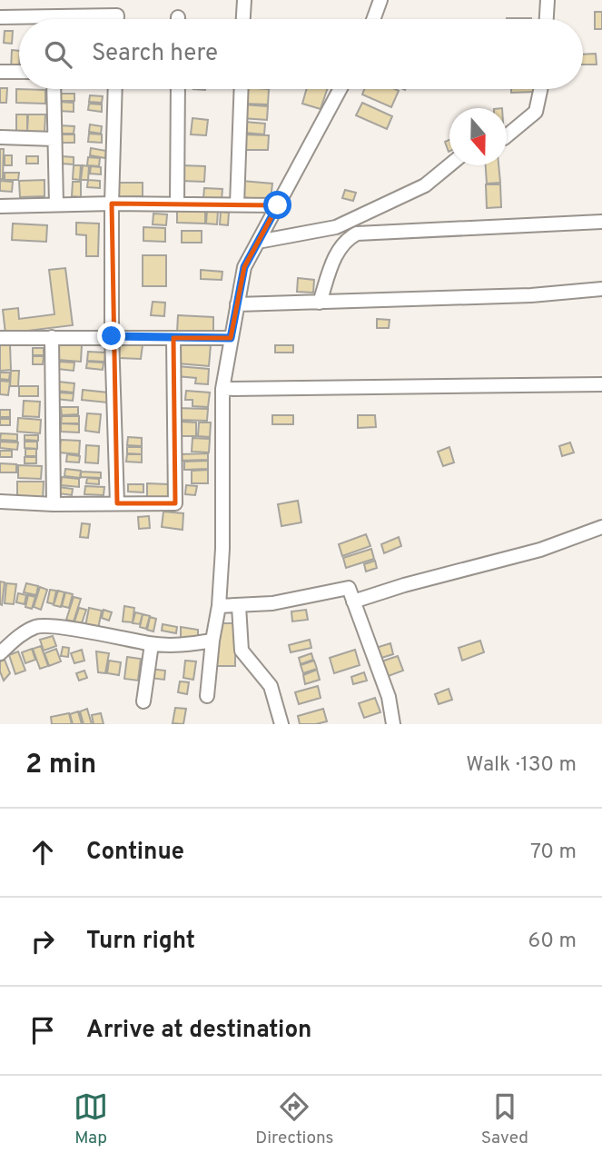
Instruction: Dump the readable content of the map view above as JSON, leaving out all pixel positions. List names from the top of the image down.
{
  "north": "bottom",
  "page": {
    "search": "Search here",
    "heading": ["2 min", "Walk · 130 m"],
    "list": [
      ["Continue", "70 m"],
      ["Turn right", "60 m"],
      "Arrive at destination"
    ],
    "nav": ["Map", "Directions", "Saved"]
  }
}
